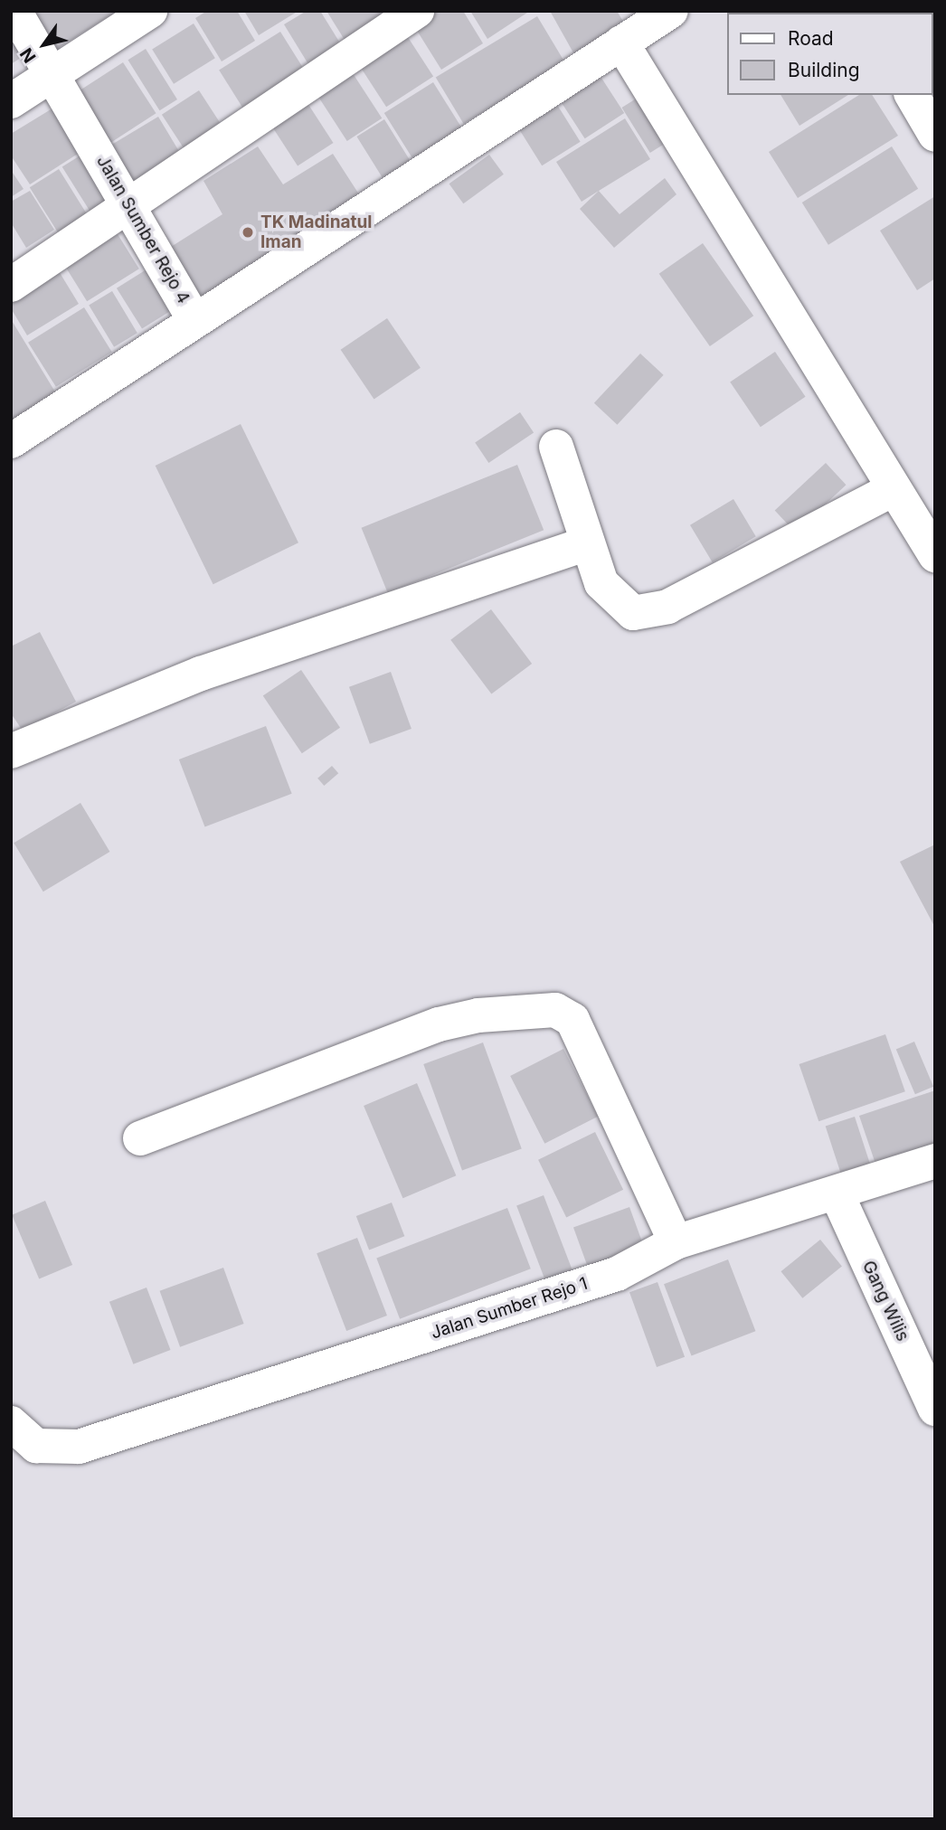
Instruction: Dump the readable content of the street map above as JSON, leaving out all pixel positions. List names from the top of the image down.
{
  "streets": {
    "street": ["Jalan Sumber Rejo 4", "Gang Wilis", "Jalan Sumber Rejo 1"]
  },
  "crossings": [
    ["Gang Wilis", "Jalan Sumber Rejo 1"]
  ],
  "places": ["TK Madinatul Iman"],
  "legend": ["Road", "Building"],
  "north": "bottom left"
}
